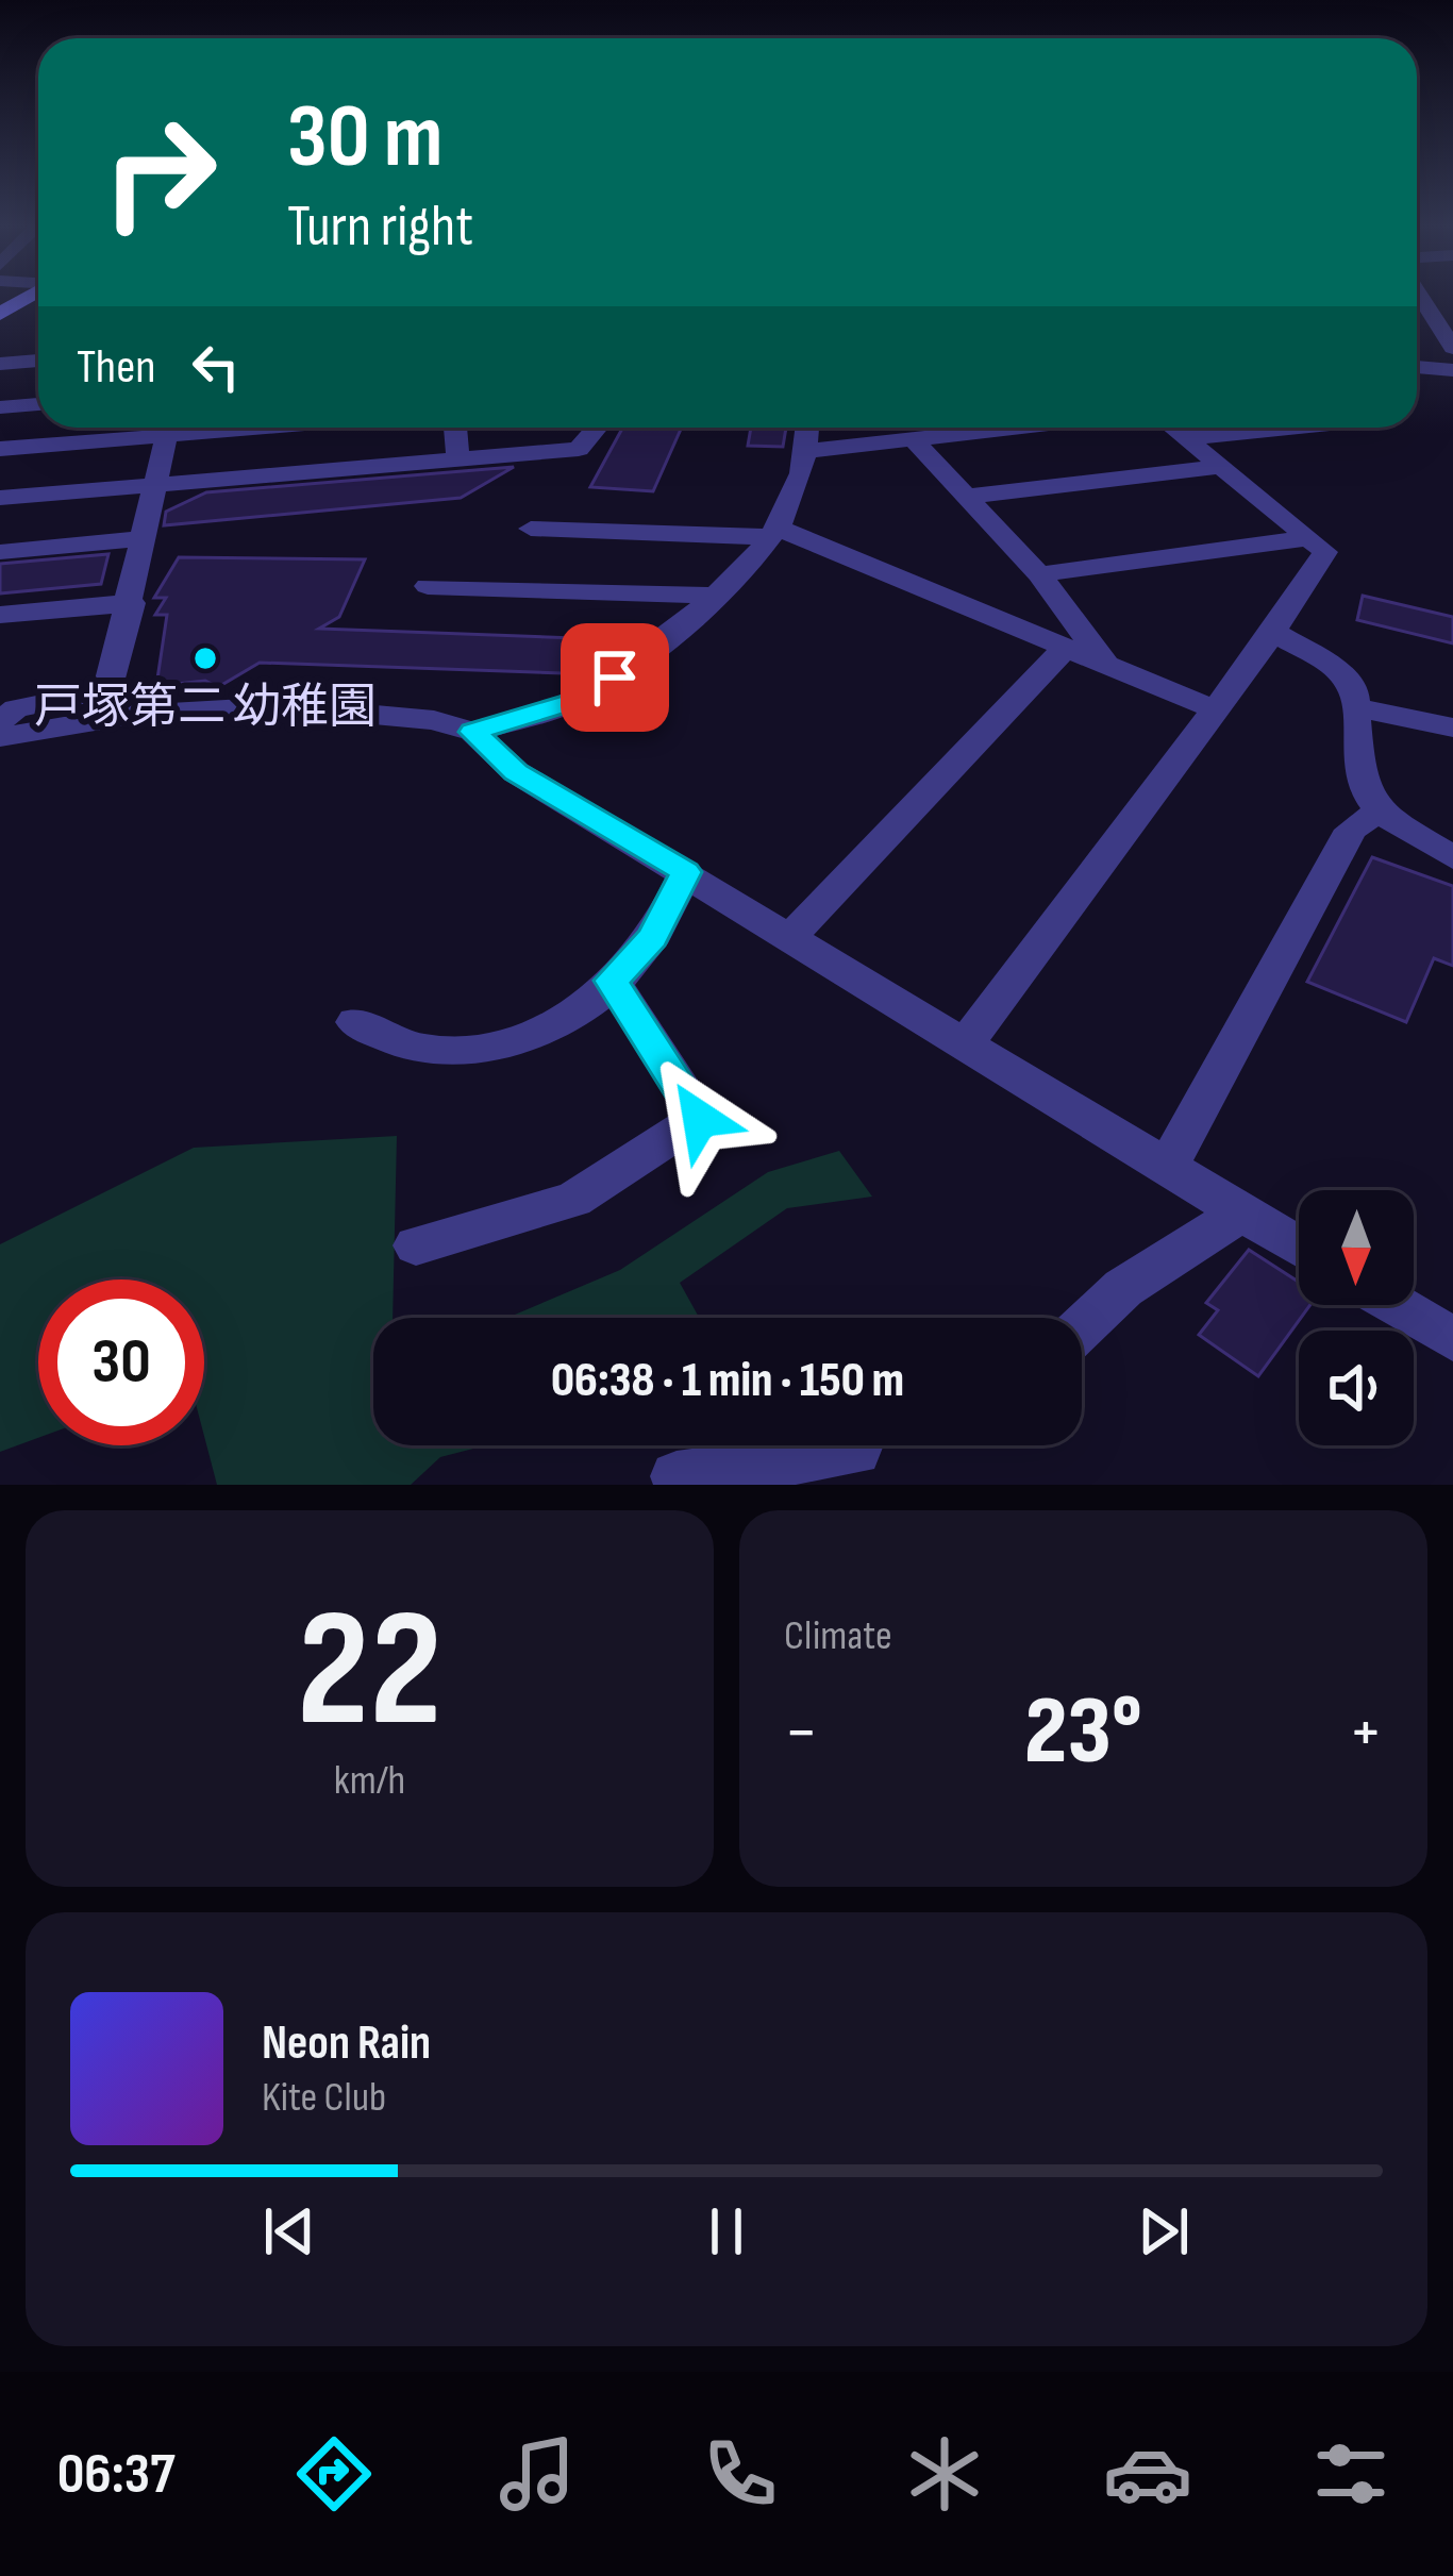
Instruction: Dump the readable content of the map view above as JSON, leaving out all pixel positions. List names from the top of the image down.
{
  "places": ["戸塚第二 幼稚園"],
  "north": "bottom",
  "page": {
    "turn": ["30 m", "Turn right"],
    "then": "Then",
    "limit": "30",
    "trip": "06:38 · 1 min · 150 m",
    "tile": [
      ["22", "km/h"],
      "Climate"
    ],
    "heat": ["−", "23°", "+"],
    "song": ["Neon Rain", "Kite Club"],
    "tabs": "06:37"
  }
}
